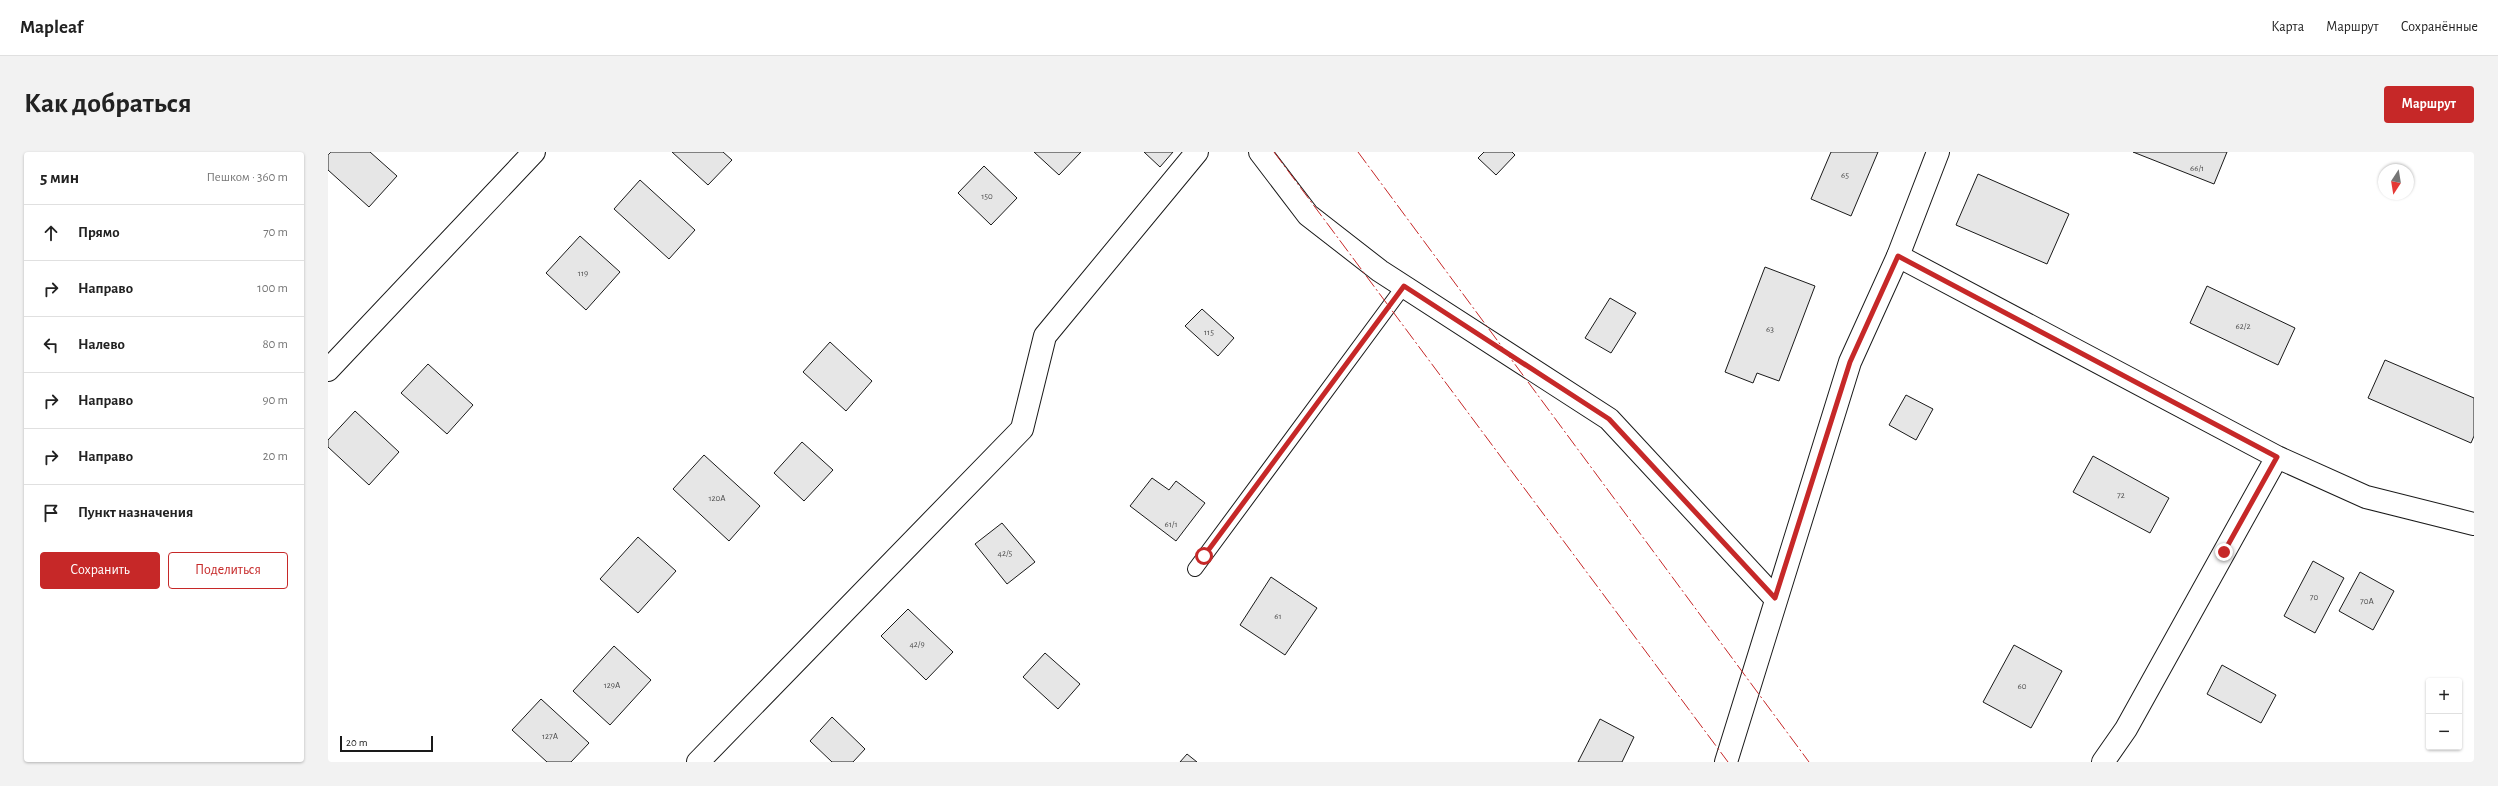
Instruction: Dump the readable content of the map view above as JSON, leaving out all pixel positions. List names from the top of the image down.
{
  "house_numbers": [
    "66/1",
    "65",
    "150",
    "119",
    "62/2",
    "63",
    "115",
    "72",
    "120А",
    "61/1",
    "42/5",
    "70",
    "70А",
    "61",
    "42/9",
    "129А",
    "60",
    "127А"
  ],
  "scale_bar": "20 m",
  "north": "bottom",
  "page": {
    "header": "Mapleaf",
    "nav": ["Карта", "Маршрут", "Сохранённые"],
    "buttons": [
      "Маршрут",
      ["Сохранить", "Поделиться"]
    ],
    "title": "Как добраться",
    "heading": ["5 мин", "Пешком · 360 m"],
    "list": [
      ["Прямо", "70 m"],
      ["Направо", "100 m"],
      ["Налево", "80 m"],
      ["Направо", "90 m"],
      ["Направо", "20 m"],
      "Пункт назначения"
    ],
    "map_buttons": ["+", "−"],
    "scale": "20 m"
  }
}
